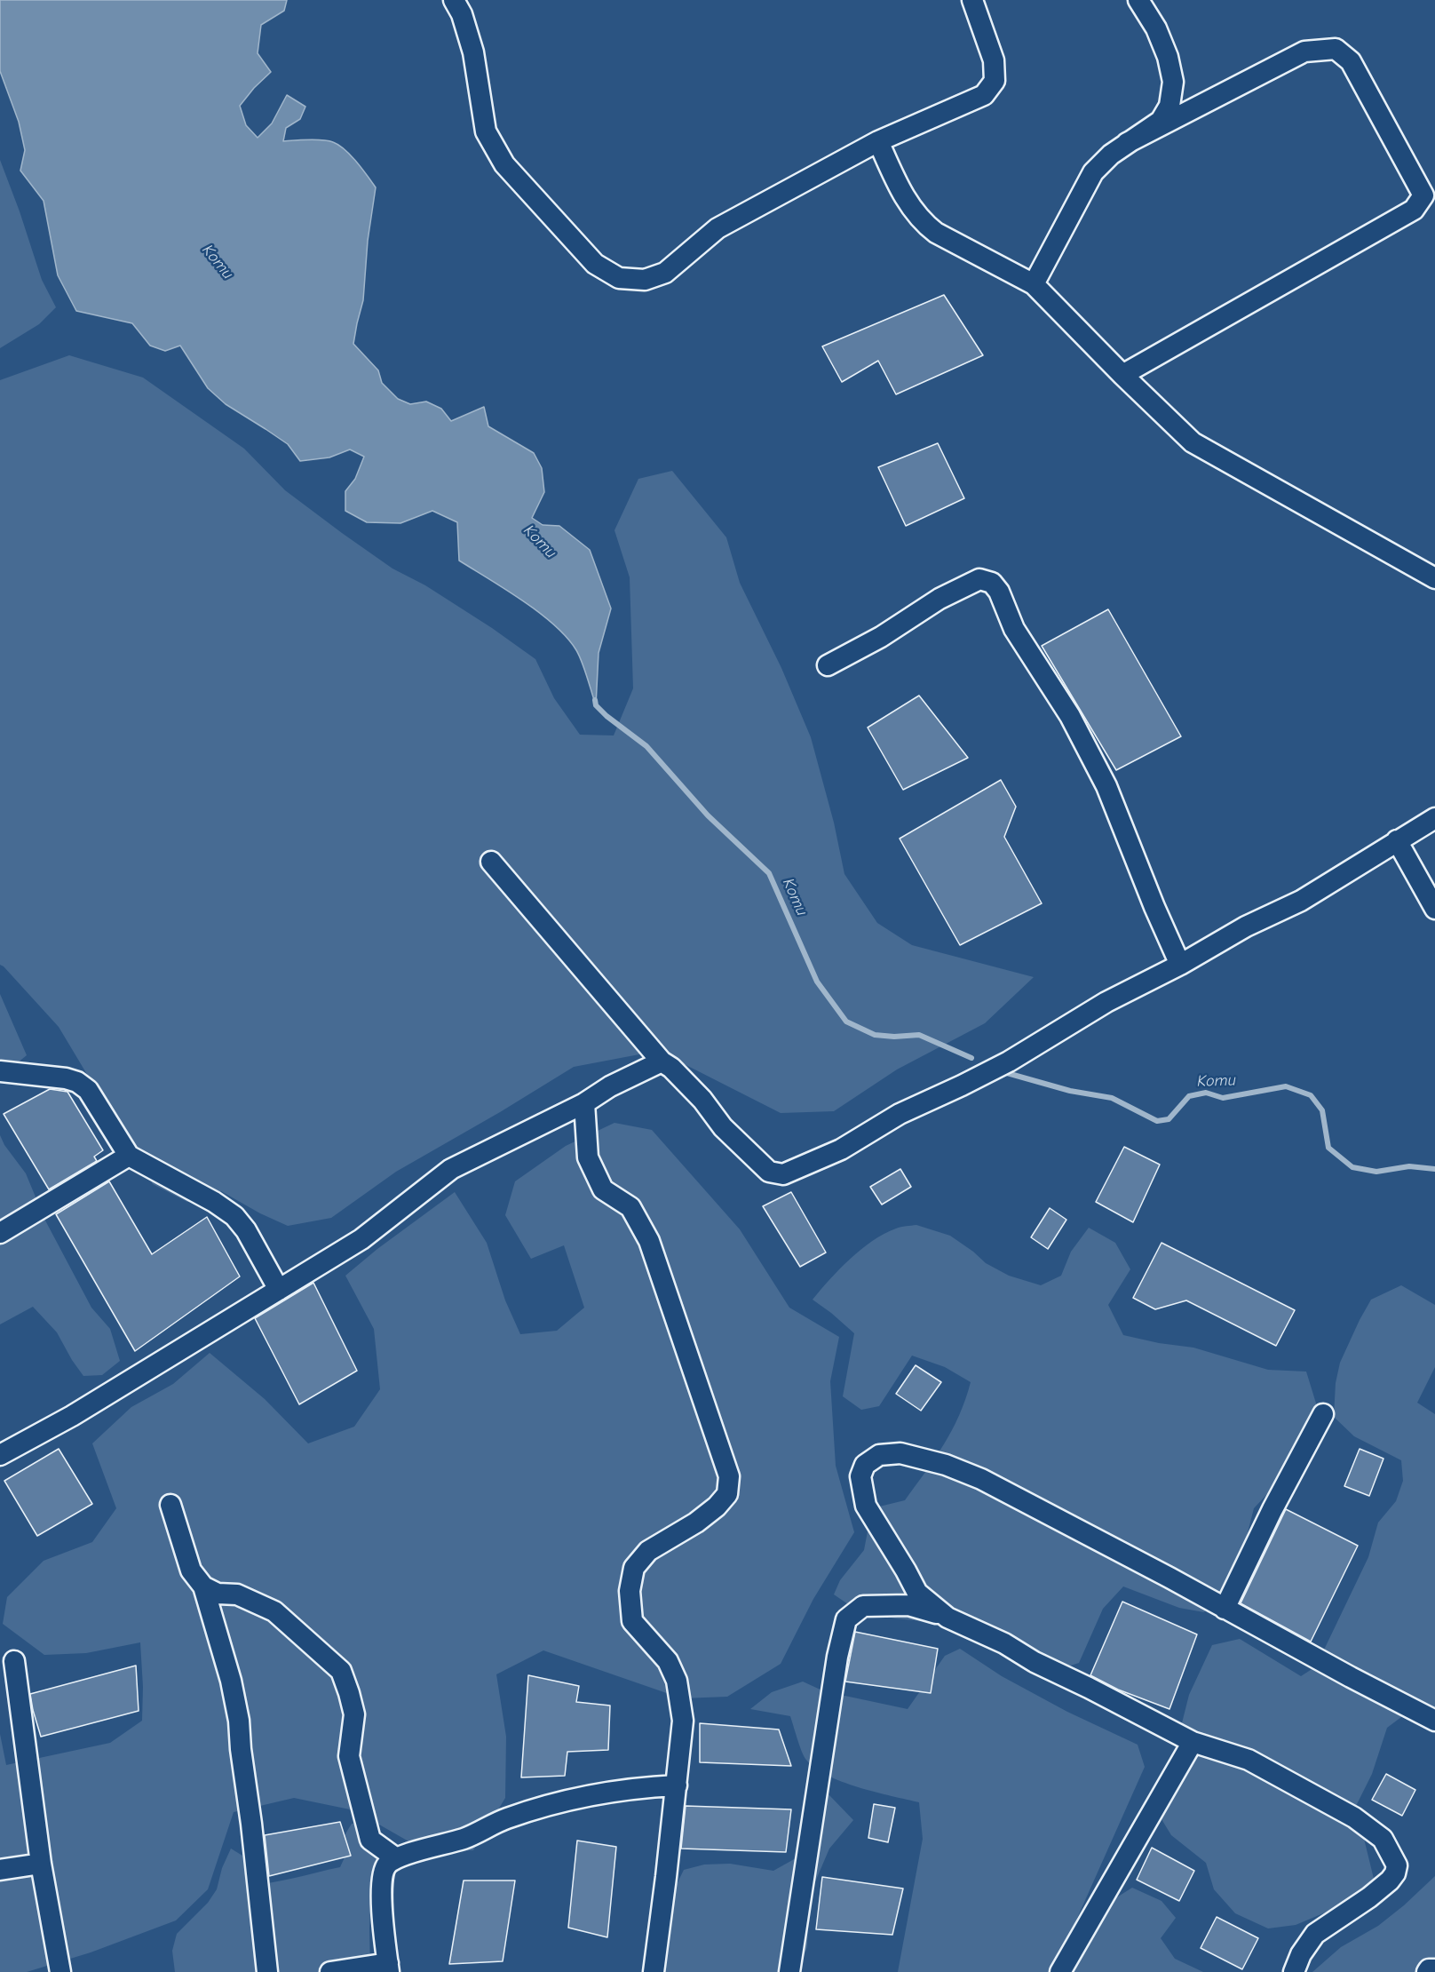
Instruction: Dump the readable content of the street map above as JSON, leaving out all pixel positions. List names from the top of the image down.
{
  "water": ["Komu"]
}
